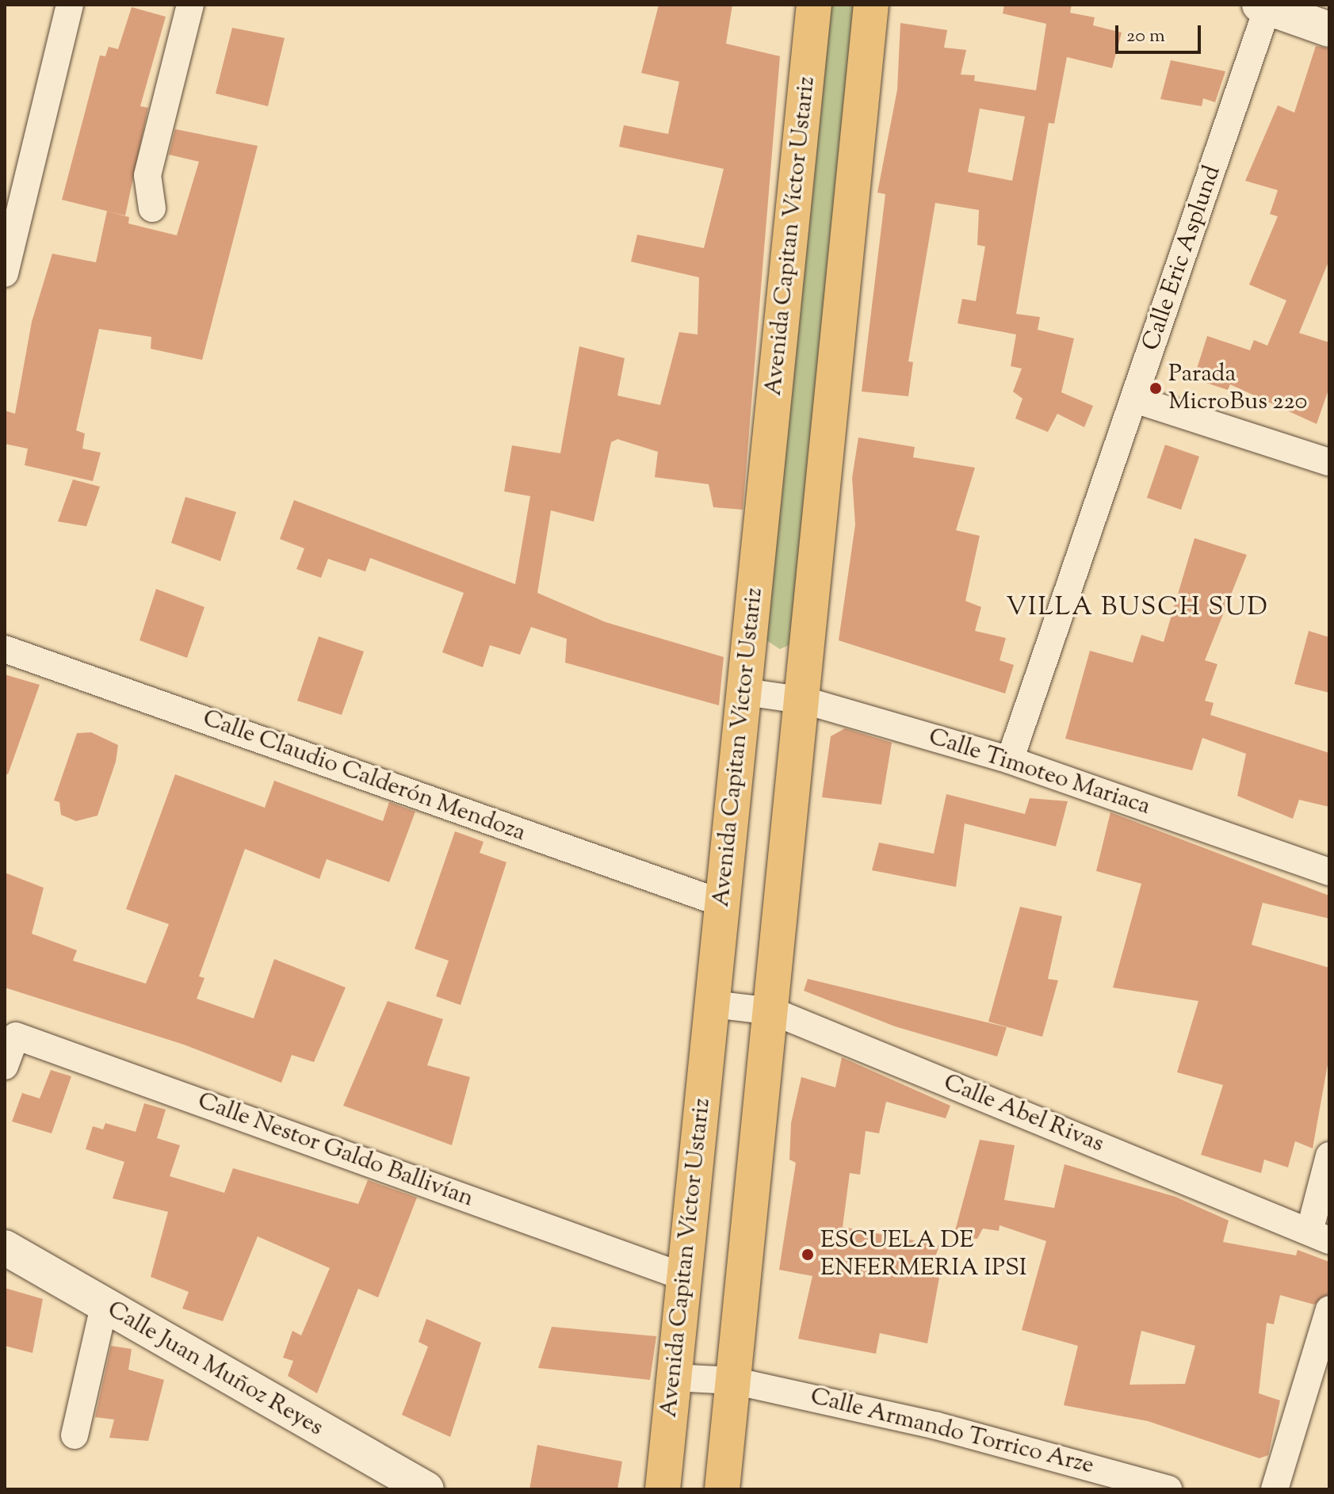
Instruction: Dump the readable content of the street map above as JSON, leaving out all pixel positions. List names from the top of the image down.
{
  "streets": {
    "main road": ["Avenida Capitan Víctor Ustariz"],
    "street": [
      "Calle Eric Asplund",
      "Calle Timoteo Mariaca",
      "Calle Claudio Calderón Mendoza",
      "Calle Abel Rivas",
      "Calle Nestor Galdo Ballivían",
      "Calle Juan Muñoz Reyes",
      "Calle Armando Torrico Arze"
    ]
  },
  "crossings": [
    ["Avenida Capitan Víctor Ustariz", "Calle Timoteo Mariaca"],
    ["Avenida Capitan Víctor Ustariz", "Calle Claudio Calderón Mendoza"],
    ["Avenida Capitan Víctor Ustariz", "Calle Abel Rivas"],
    ["Avenida Capitan Víctor Ustariz", "Calle Nestor Galdo Ballivían"],
    ["Avenida Capitan Víctor Ustariz", "Calle Armando Torrico Arze"],
    ["Calle Eric Asplund", "Calle Timoteo Mariaca"]
  ],
  "districts": ["VILLA BUSCH SUD"],
  "places": ["Parada MicroBus 220", "ESCUELA DE ENFERMERIA IPSI"],
  "scale_bar": "20 m"
}
